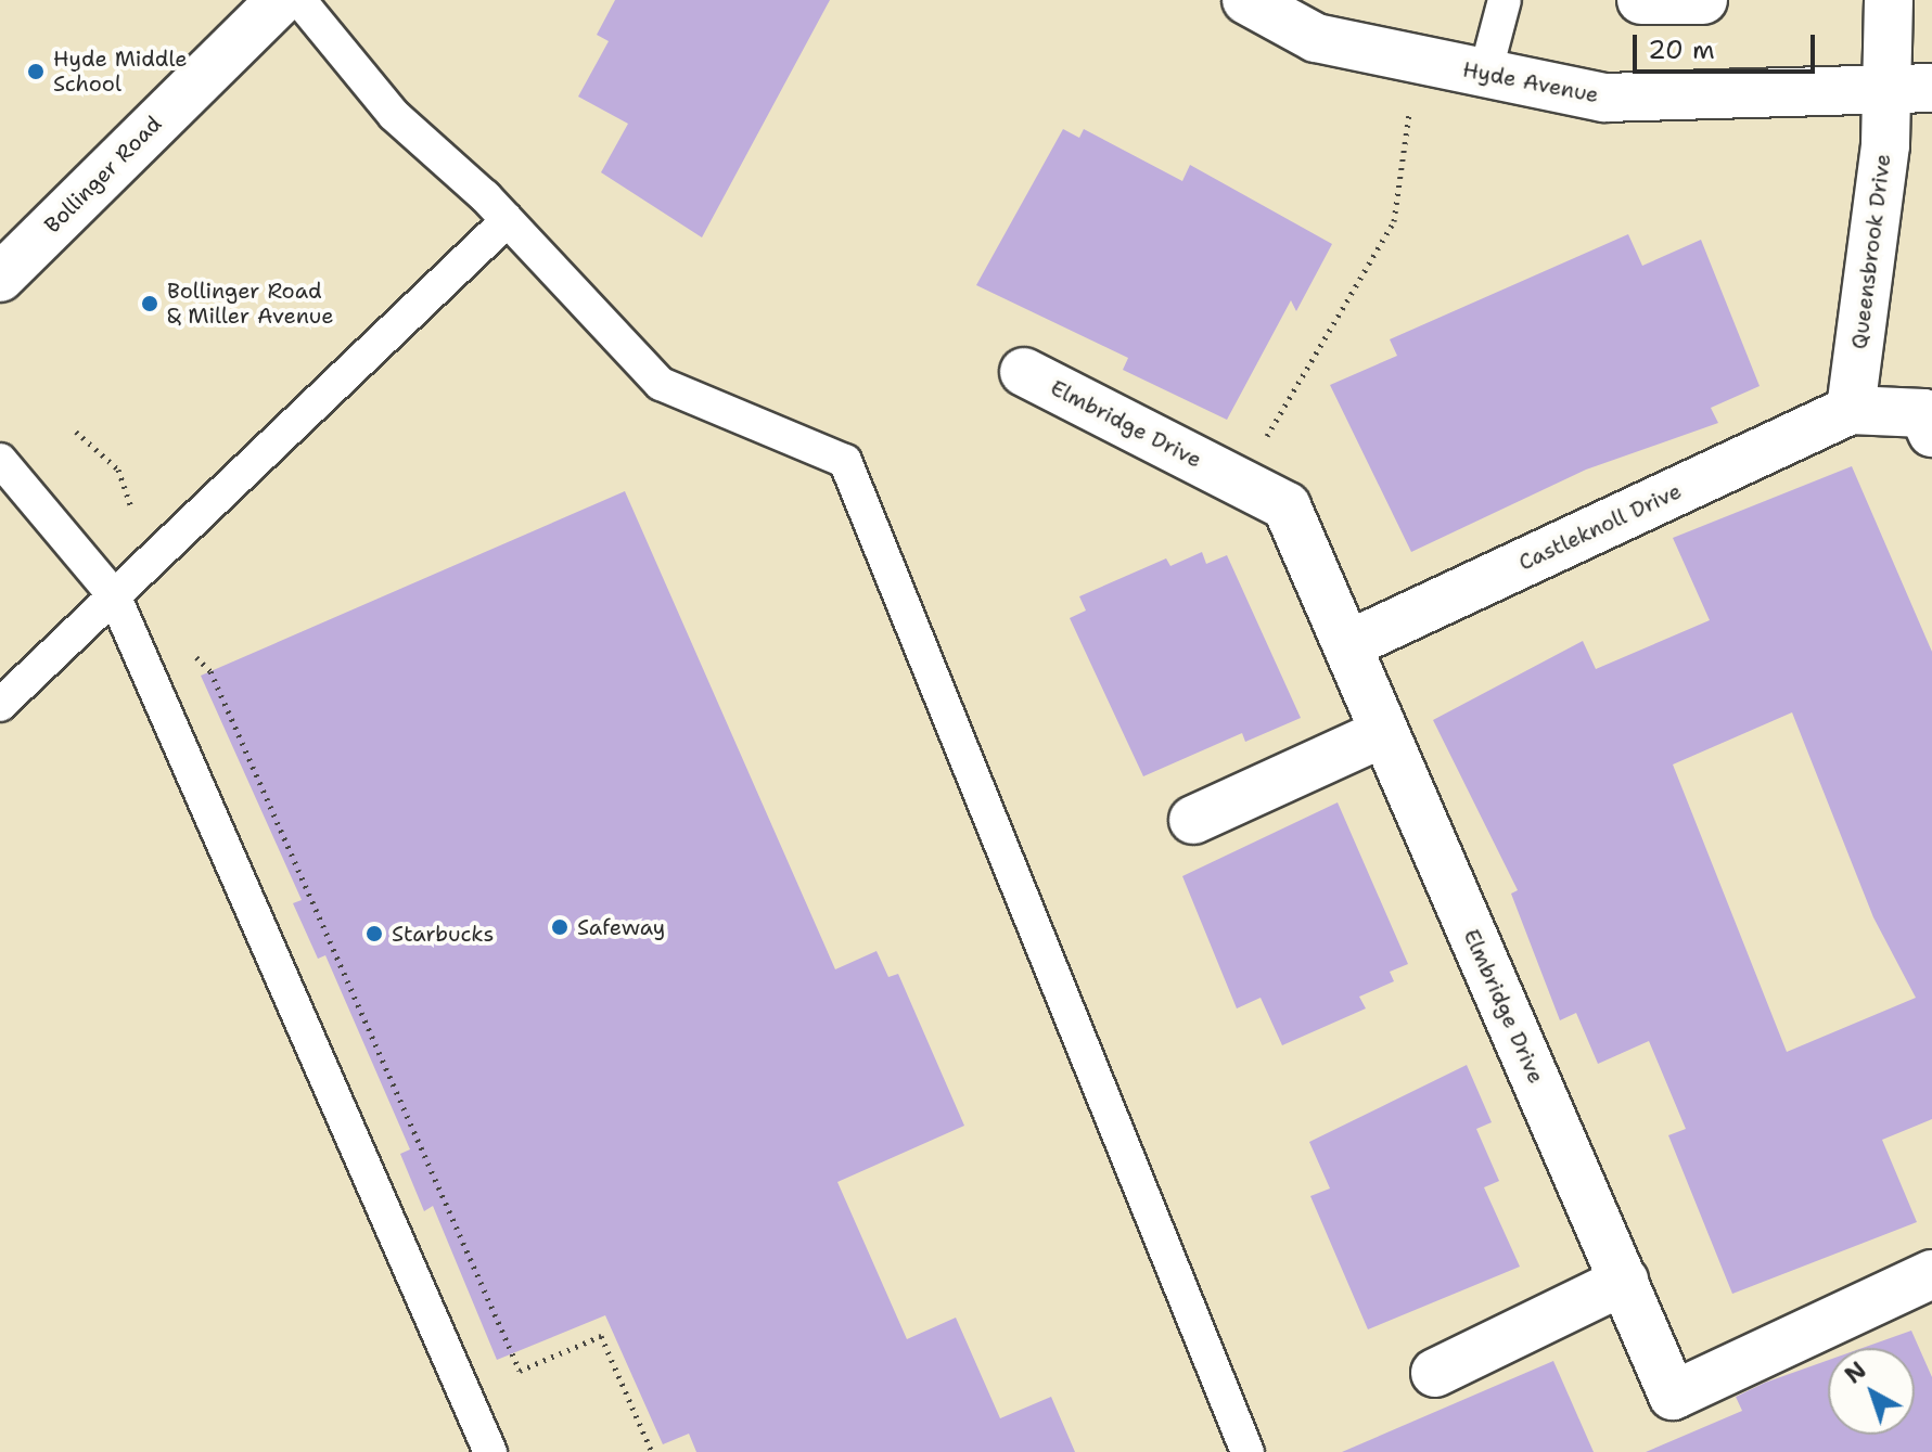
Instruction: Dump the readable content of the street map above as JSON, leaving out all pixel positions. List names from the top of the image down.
{
  "streets": {
    "street": [
      "Hyde Avenue",
      "Bollinger Road",
      "Queensbrook Drive",
      "Elmbridge Drive",
      "Castleknoll Drive"
    ]
  },
  "crossings": [
    ["Hyde Avenue", "Queensbrook Drive"],
    ["Queensbrook Drive", "Castleknoll Drive"],
    ["Elmbridge Drive", "Castleknoll Drive"]
  ],
  "places": [
    "Hyde Middle School",
    "Bollinger Road & Miller Avenue",
    "Safeway",
    "Starbucks"
  ],
  "scale_bar": "20 m",
  "north": "top left"
}
